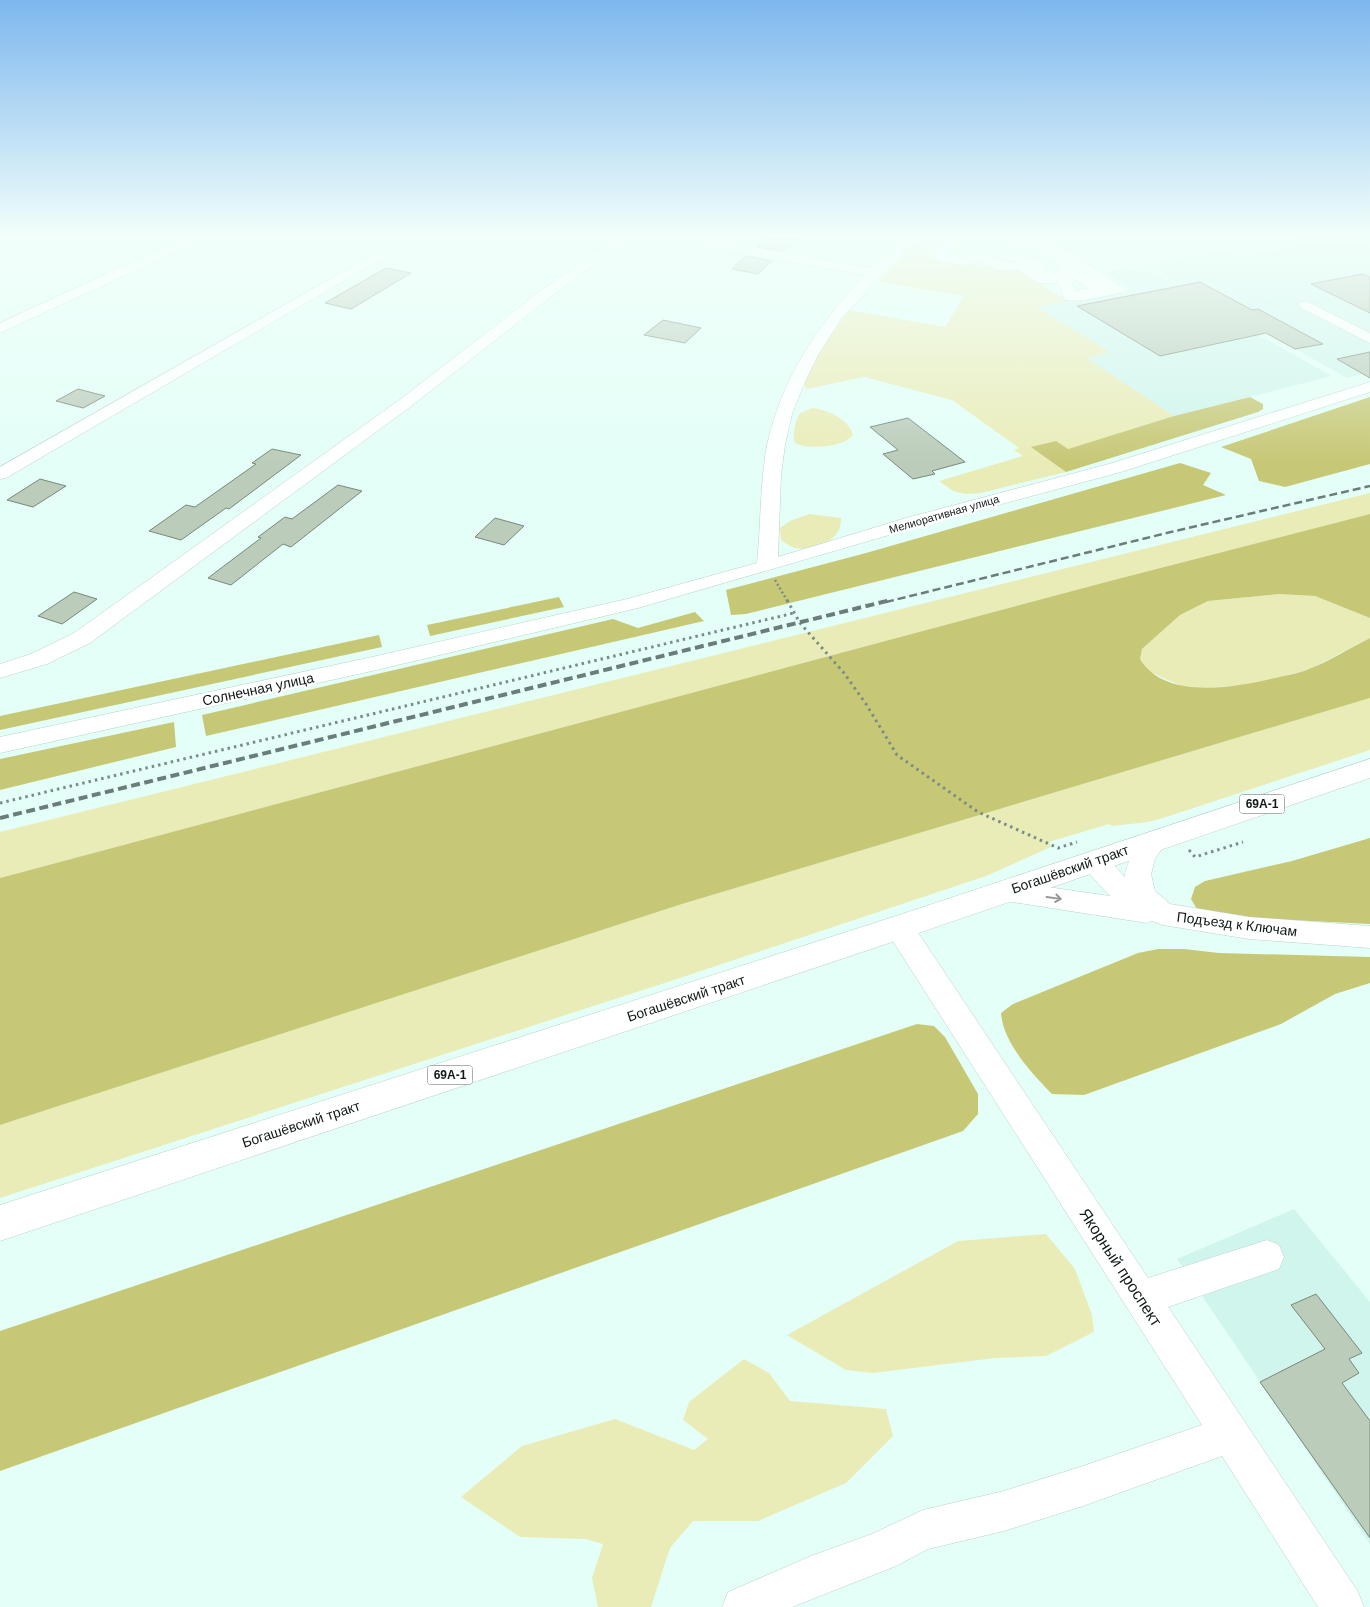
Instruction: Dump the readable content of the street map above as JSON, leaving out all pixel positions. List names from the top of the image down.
{
  "streets": {
    "main road": ["69А-1", "Богашёвский тракт"],
    "street": [
      "Мелиоративная улица",
      "Солнечная улица",
      "Подъезд к Ключам",
      "Якорный проспект"
    ]
  },
  "crossings": [
    ["Мелиоративная улица", "Солнечная улица"],
    ["Богашёвский тракт", "Подъезд к Ключам"],
    ["Богашёвский тракт", "Якорный проспект"]
  ]
}
